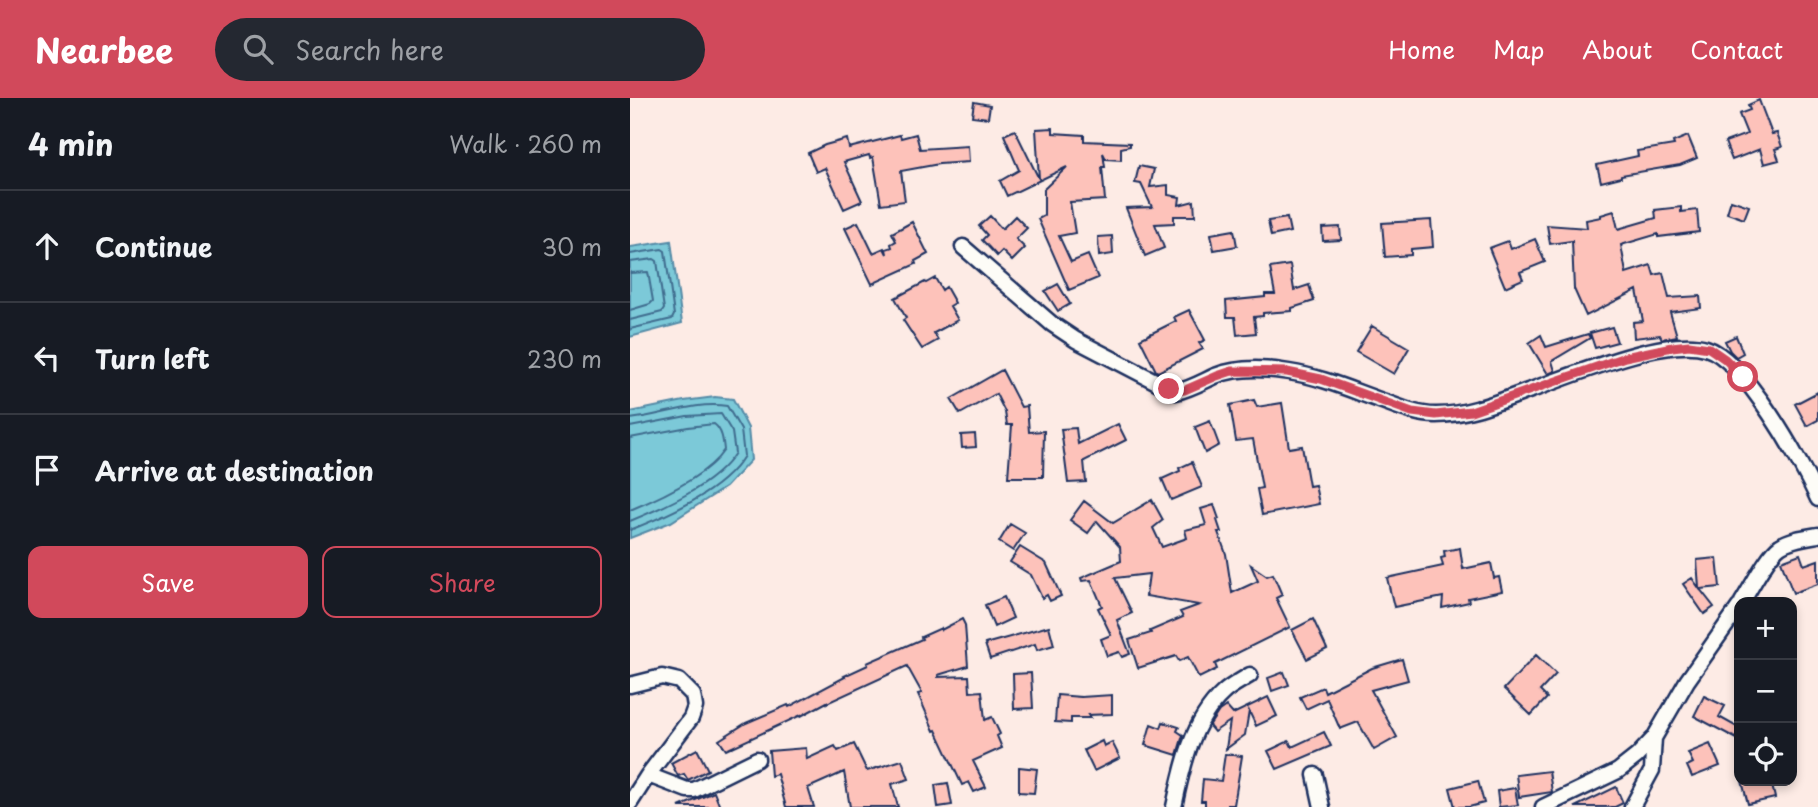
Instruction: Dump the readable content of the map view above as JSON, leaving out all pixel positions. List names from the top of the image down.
{
  "page": {
    "header": "Nearbee",
    "search": "Search here",
    "nav": [
      "Home",
      "Map",
      "About",
      "Contact"
    ],
    "heading": ["4 min", "Walk · 260 m"],
    "list": [
      ["Continue", "30 m"],
      ["Turn left", "230 m"],
      "Arrive at destination"
    ],
    "buttons": ["Save", "Share"],
    "map_buttons": ["+", "−"]
  }
}
